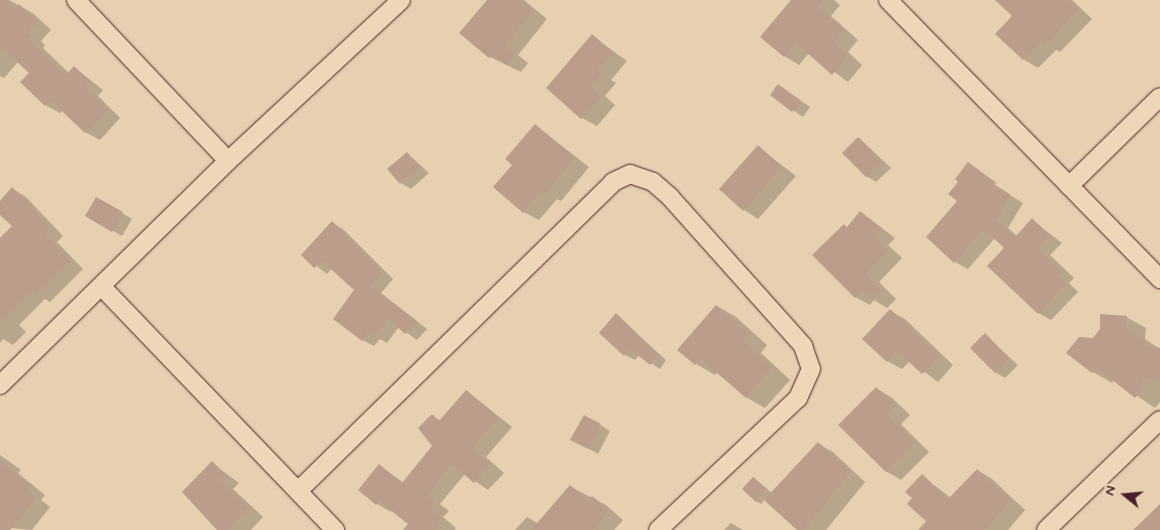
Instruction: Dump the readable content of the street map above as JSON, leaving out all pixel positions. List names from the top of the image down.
{
  "north": "left"
}
